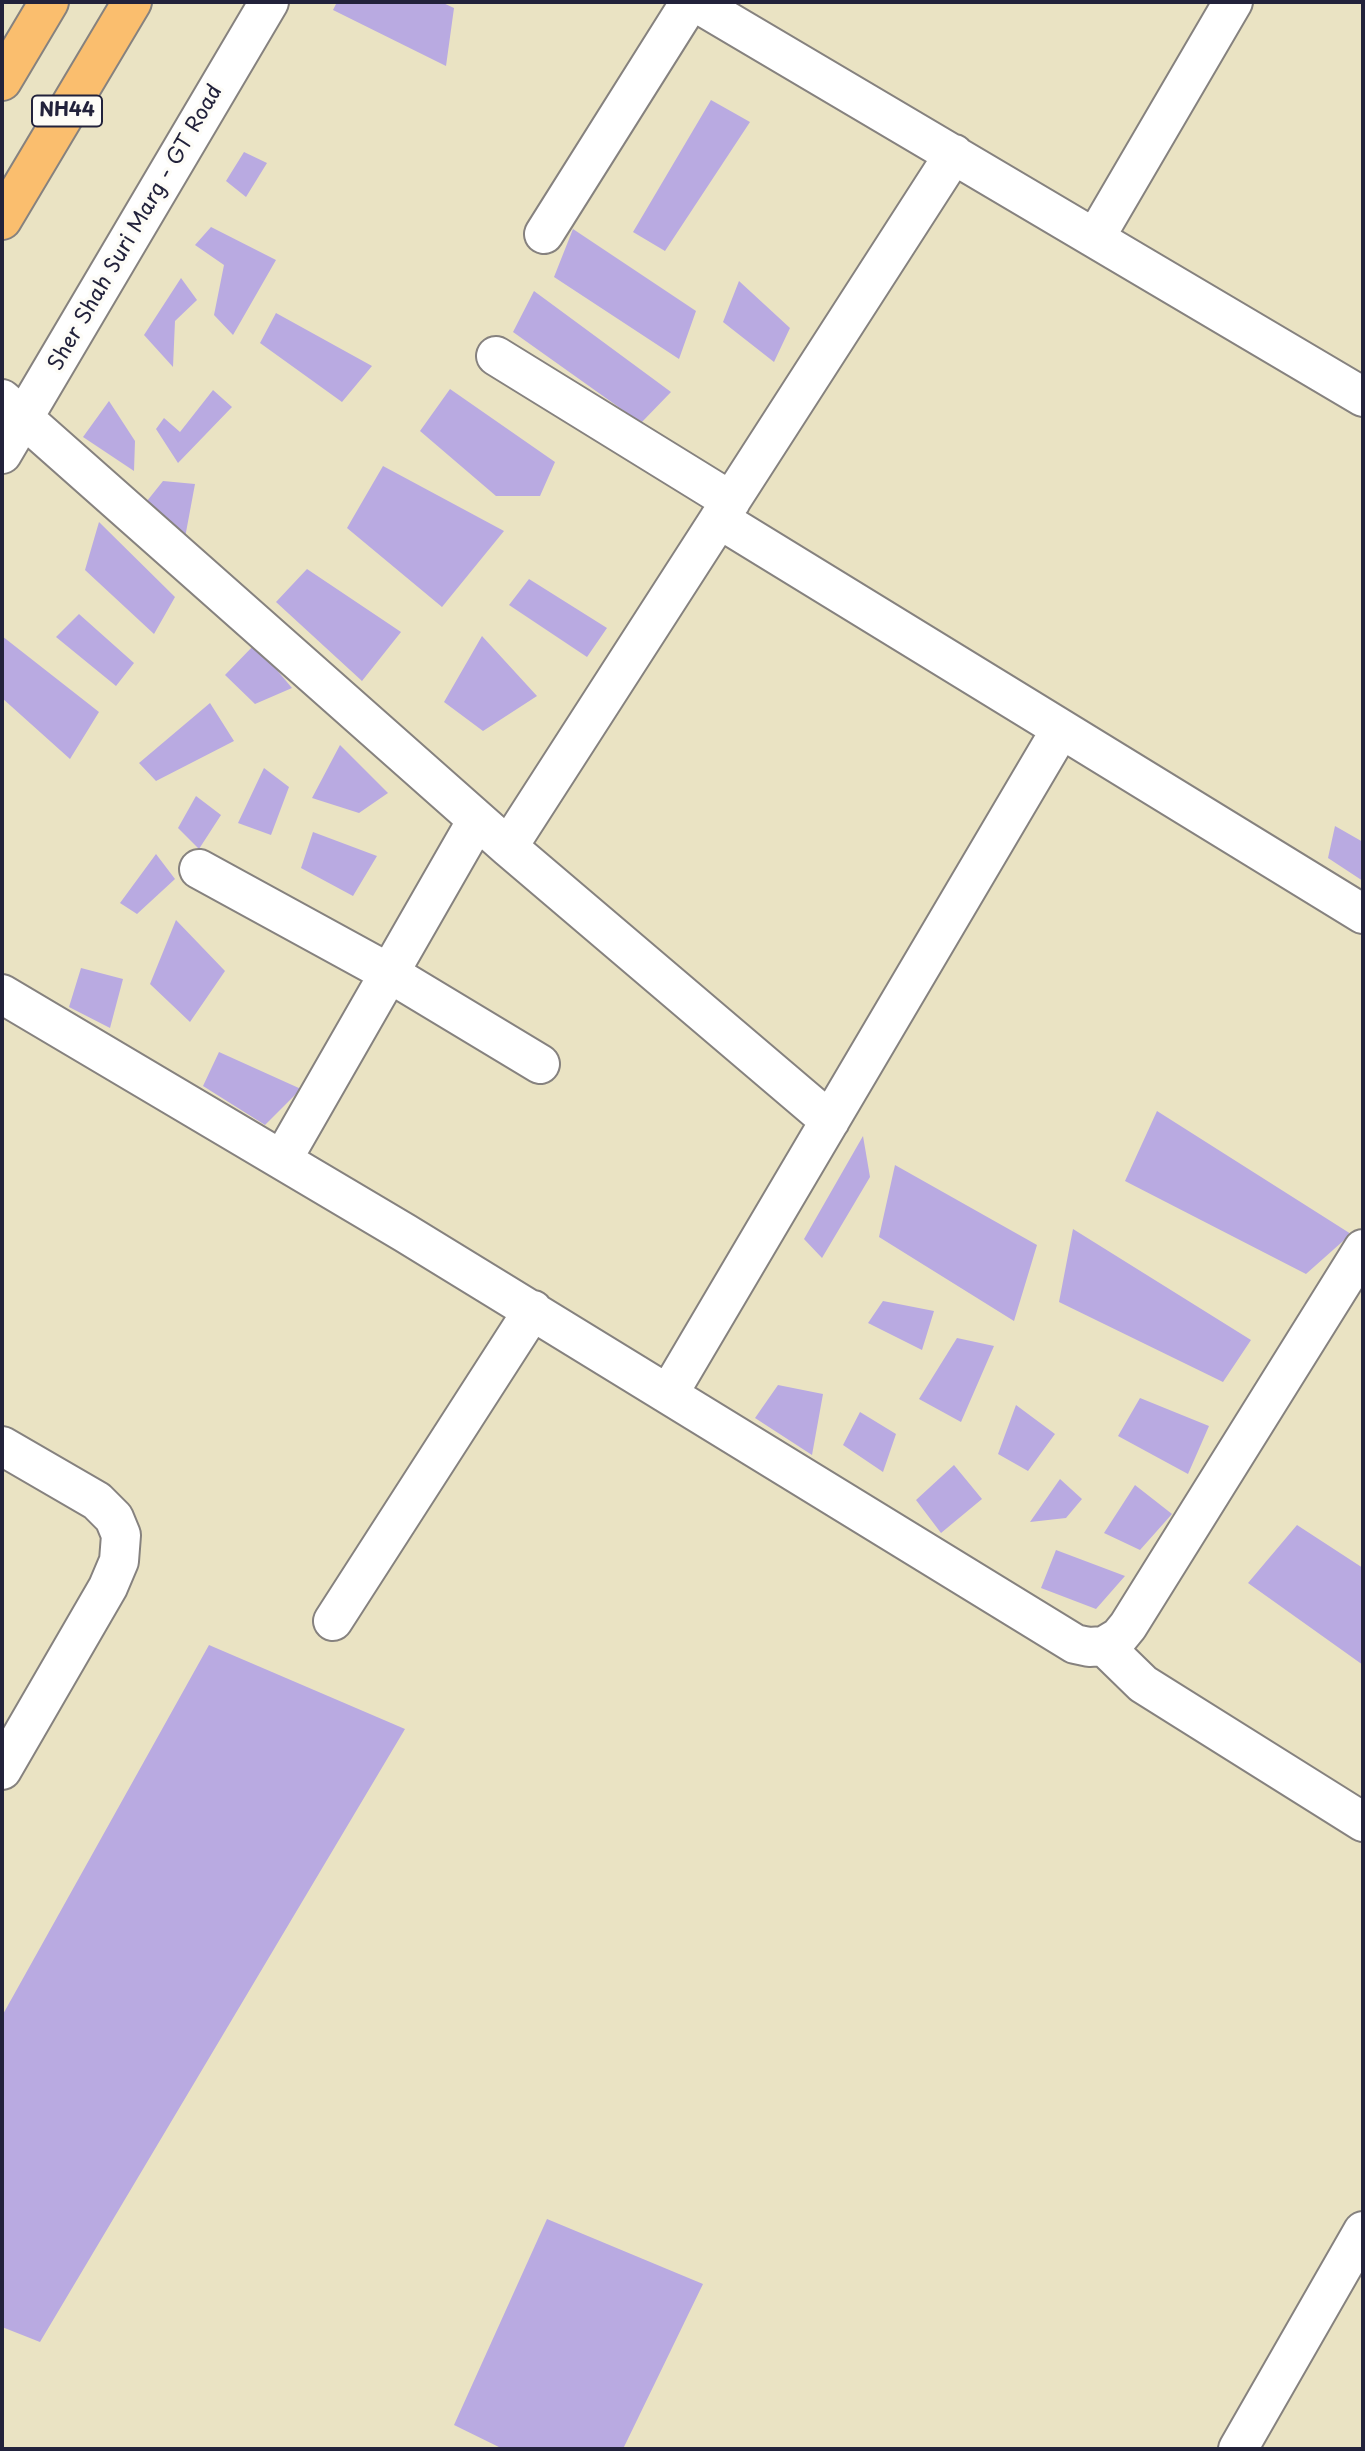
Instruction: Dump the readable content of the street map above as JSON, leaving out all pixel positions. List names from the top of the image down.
{
  "streets": {
    "highway": ["NH44"],
    "street": ["Sher Shah Suri Marg - GT Road"]
  }
}
